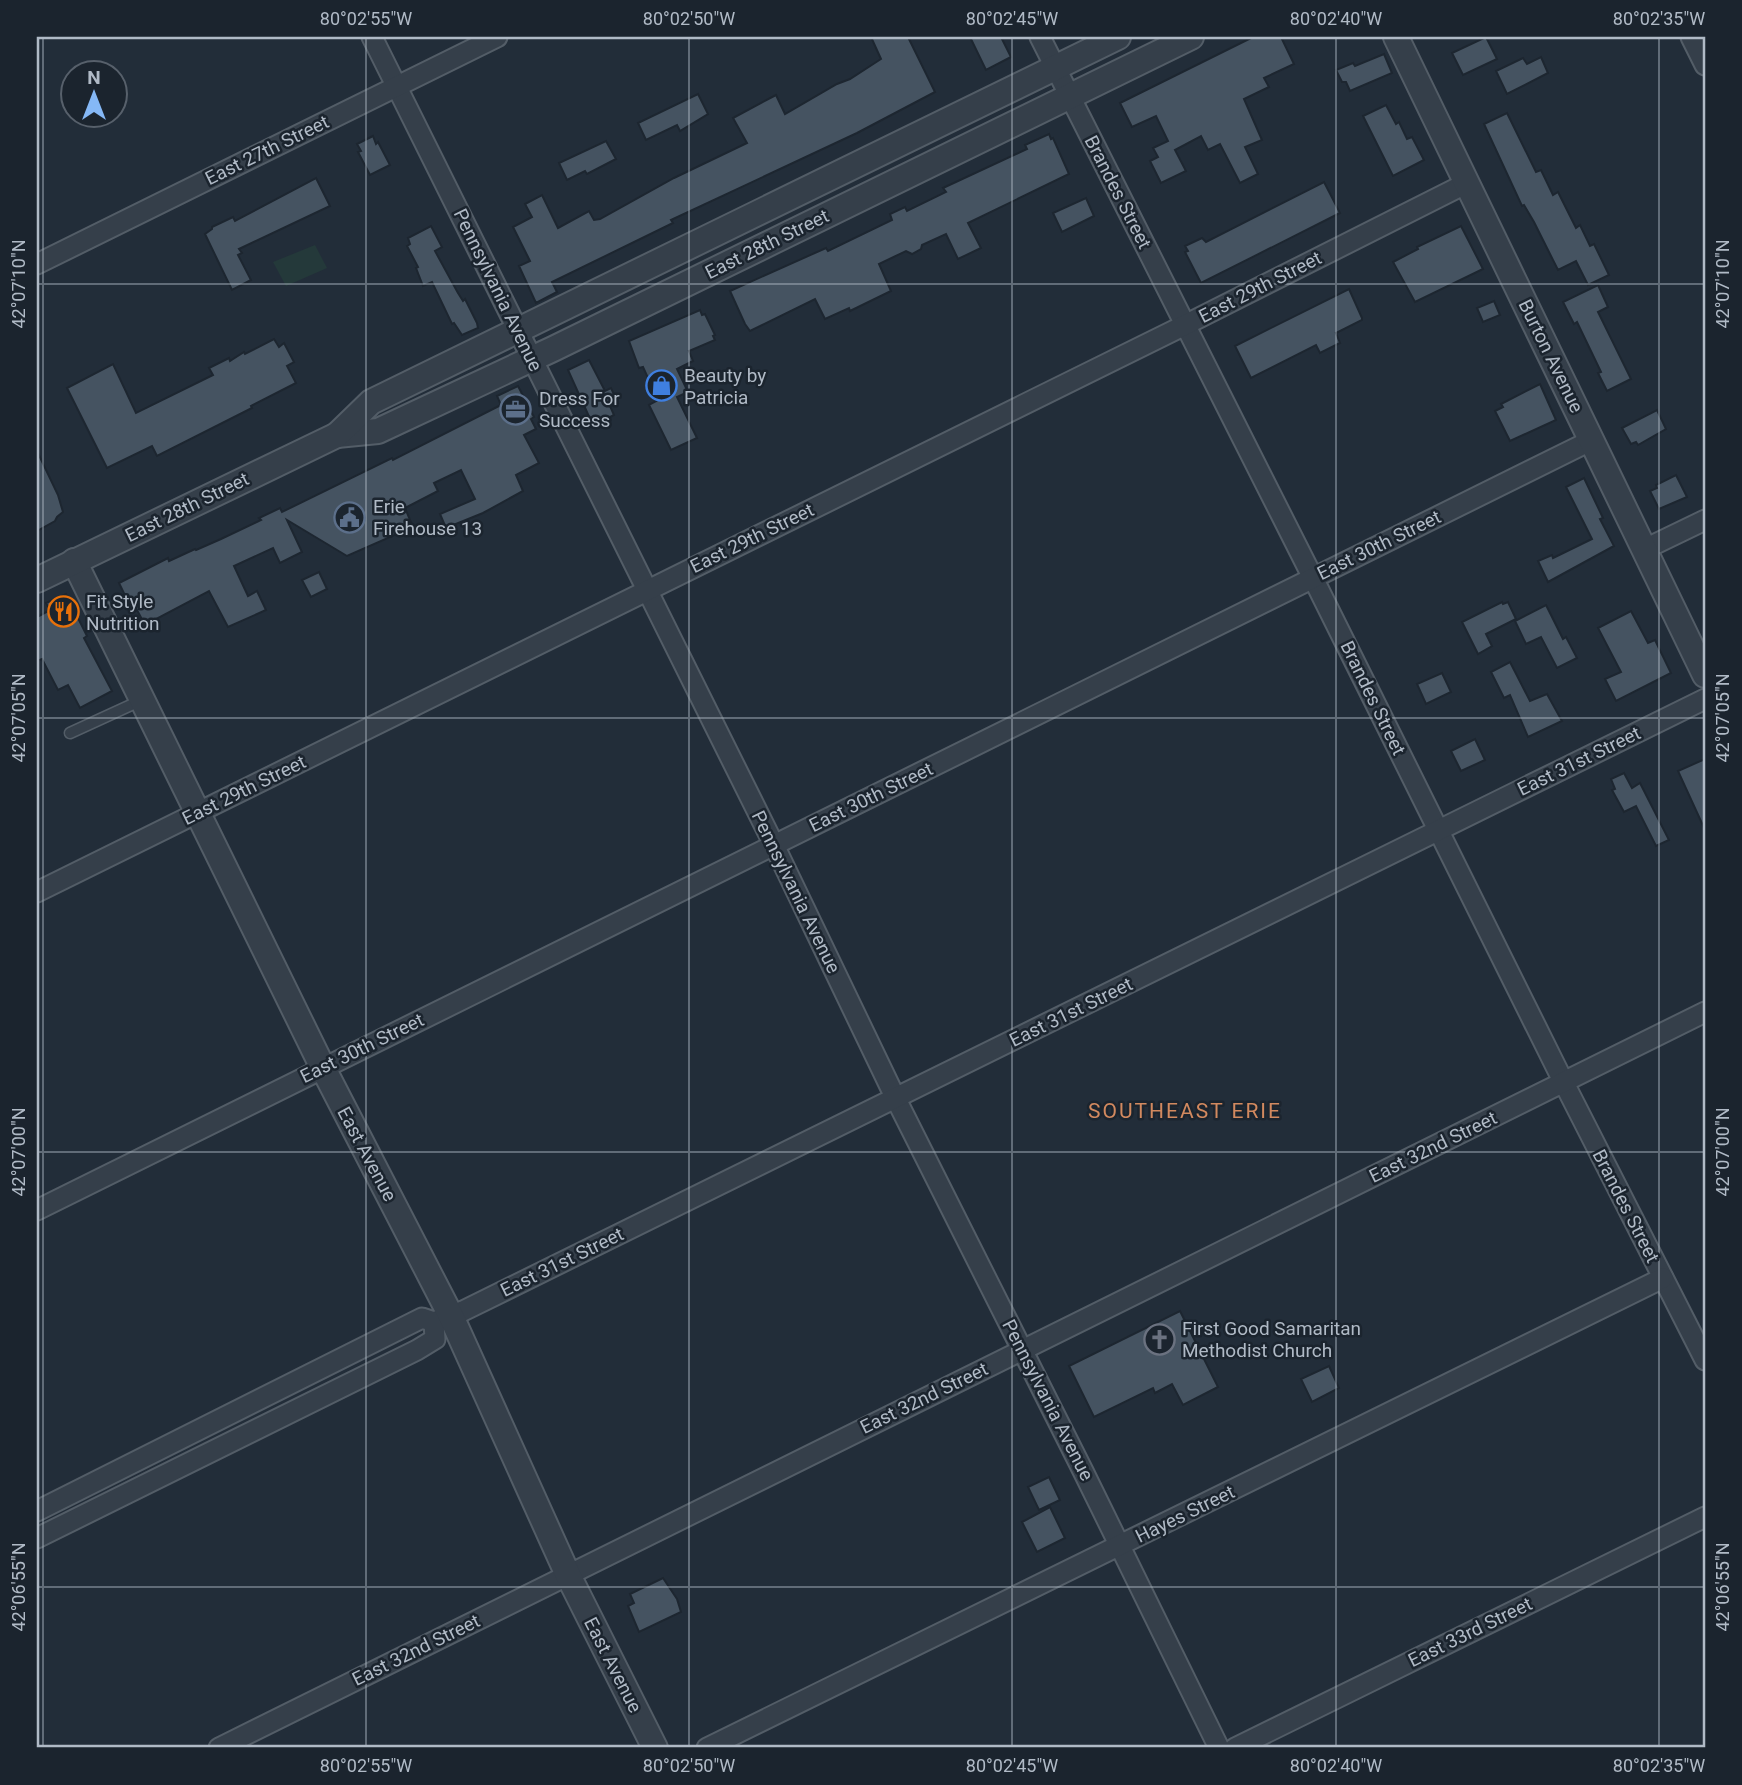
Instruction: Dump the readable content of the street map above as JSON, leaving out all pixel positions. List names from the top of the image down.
{
  "streets": {
    "street": [
      "East 27th Street",
      "Brandes Street",
      "East 28th Street",
      "East 29th Street",
      "Pennsylvania Avenue",
      "Burton Avenue",
      "East 30th Street",
      "East 31st Street",
      "East 32nd Street",
      "East Avenue",
      "Hayes Street",
      "East 33rd Street"
    ]
  },
  "crossings": [
    ["East 27th Street", "Pennsylvania Avenue"],
    ["Brandes Street", "East 28th Street"],
    ["Brandes Street", "East 29th Street"],
    ["Brandes Street", "East 30th Street"],
    ["Brandes Street", "East 31st Street"],
    ["Brandes Street", "East 32nd Street"],
    ["Brandes Street", "Hayes Street"],
    ["East 28th Street", "Pennsylvania Avenue"],
    ["East 28th Street", "East Avenue"],
    ["East 29th Street", "Pennsylvania Avenue"],
    ["East 29th Street", "Burton Avenue"],
    ["East 29th Street", "East Avenue"],
    ["Pennsylvania Avenue", "East 30th Street"],
    ["Pennsylvania Avenue", "East 31st Street"],
    ["Pennsylvania Avenue", "East 32nd Street"],
    ["Pennsylvania Avenue", "Hayes Street"],
    ["Burton Avenue", "East 30th Street"],
    ["East 30th Street", "East Avenue"],
    ["East 31st Street", "East Avenue"],
    ["East 32nd Street", "East Avenue"]
  ],
  "districts": ["SOUTHEAST ERIE"],
  "places": {
    "shop": ["Beauty by Patricia"],
    "office": ["Dress For Success"],
    "public building": ["Erie Firehouse 13"],
    "restaurant": ["Fit Style Nutrition"],
    "church": ["First Good Samaritan Methodist Church"]
  },
  "north": "top",
  "coordinates": [
    "80°02'55\"W",
    "80°02'50\"W",
    "80°02'45\"W",
    "80°02'40\"W",
    "80°02'35\"W",
    "42°07'10\"N",
    "42°07'05\"N",
    "42°07'00\"N",
    "42°06'55\"N"
  ]
}
